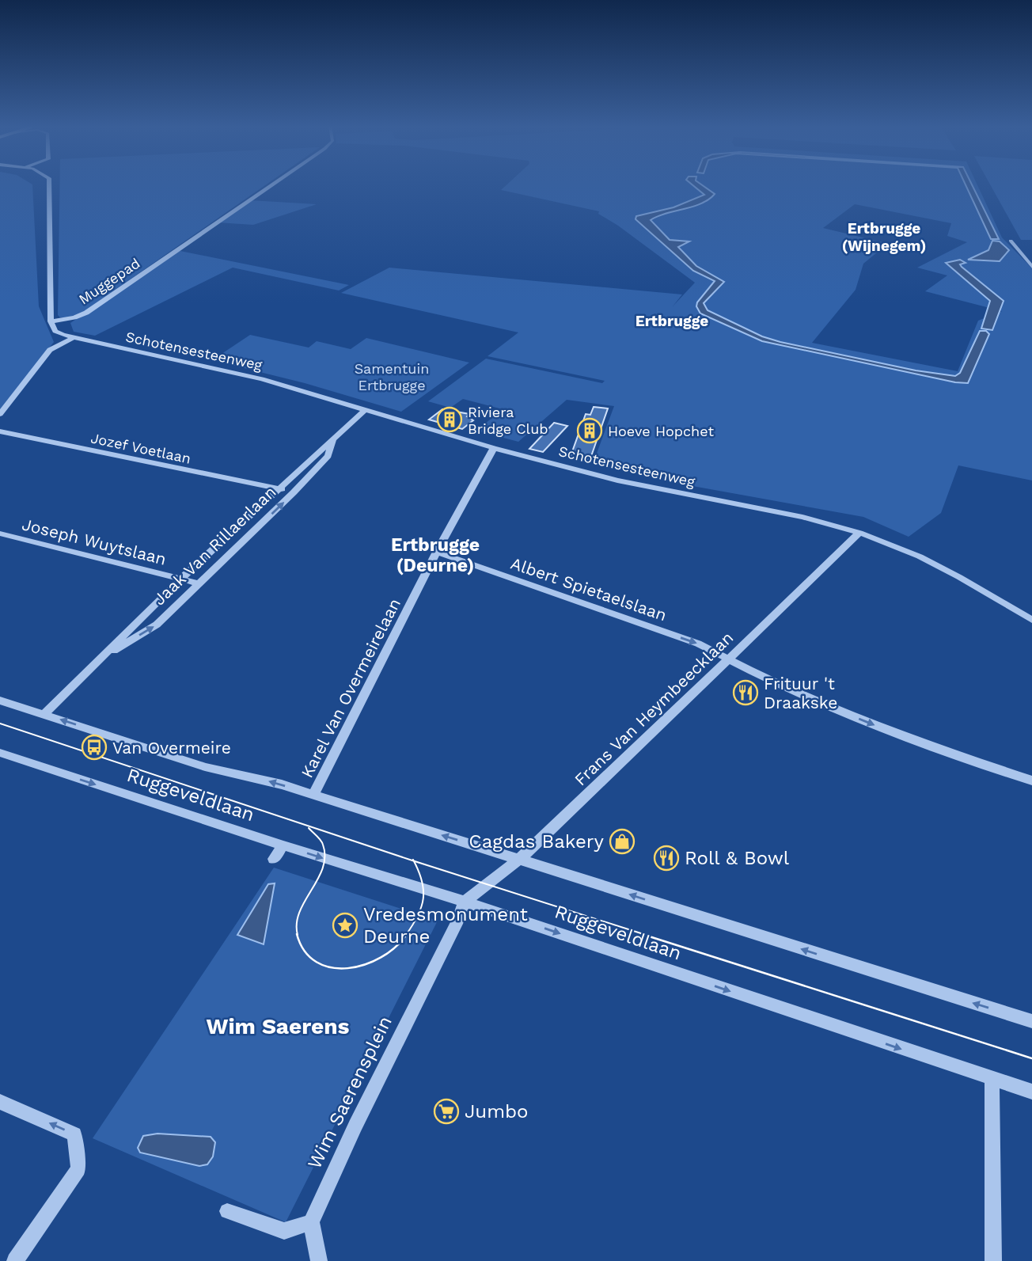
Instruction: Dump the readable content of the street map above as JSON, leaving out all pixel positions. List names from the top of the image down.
{
  "streets": {
    "street": [
      "Muggepad",
      "Schotensesteenweg",
      "Jozef Voetlaan",
      "Joseph Wuytslaan",
      "Jaak Van Rillaerlaan",
      "Albert Spietaelslaan",
      "Karel Van Overmeirelaan",
      "Frans Van Heymbeecklaan",
      "Ruggeveldlaan",
      "Wim Saerensplein"
    ]
  },
  "crossings": [
    ["Muggepad", "Schotensesteenweg"],
    ["Schotensesteenweg", "Jaak Van Rillaerlaan"],
    ["Schotensesteenweg", "Karel Van Overmeirelaan"],
    ["Schotensesteenweg", "Frans Van Heymbeecklaan"],
    ["Jozef Voetlaan", "Jaak Van Rillaerlaan"],
    ["Joseph Wuytslaan", "Jaak Van Rillaerlaan"],
    ["Jaak Van Rillaerlaan", "Ruggeveldlaan"],
    ["Albert Spietaelslaan", "Karel Van Overmeirelaan"],
    ["Albert Spietaelslaan", "Frans Van Heymbeecklaan"],
    ["Karel Van Overmeirelaan", "Ruggeveldlaan"],
    ["Frans Van Heymbeecklaan", "Ruggeveldlaan"],
    ["Frans Van Heymbeecklaan", "Wim Saerensplein"],
    ["Ruggeveldlaan", "Wim Saerensplein"]
  ],
  "one_way": ["Albert Spietaelslaan"],
  "districts": [
    "Ertbrugge (Wijnegem)",
    "Ertbrugge",
    "Ertbrugge (Deurne)",
    "Wim Saerens"
  ],
  "parks": ["Samentuin Ertbrugge"],
  "places": {
    "building": ["Riviera Bridge Club", "Hoeve Hopchet"],
    "restaurant": ["Frituur 't Draakske", "Roll & Bowl"],
    "bus stop": ["Van Overmeire"],
    "shop": ["Cagdas Bakery"],
    "place": ["Vredesmonument Deurne"],
    "supermarket": ["Jumbo"]
  }
}
